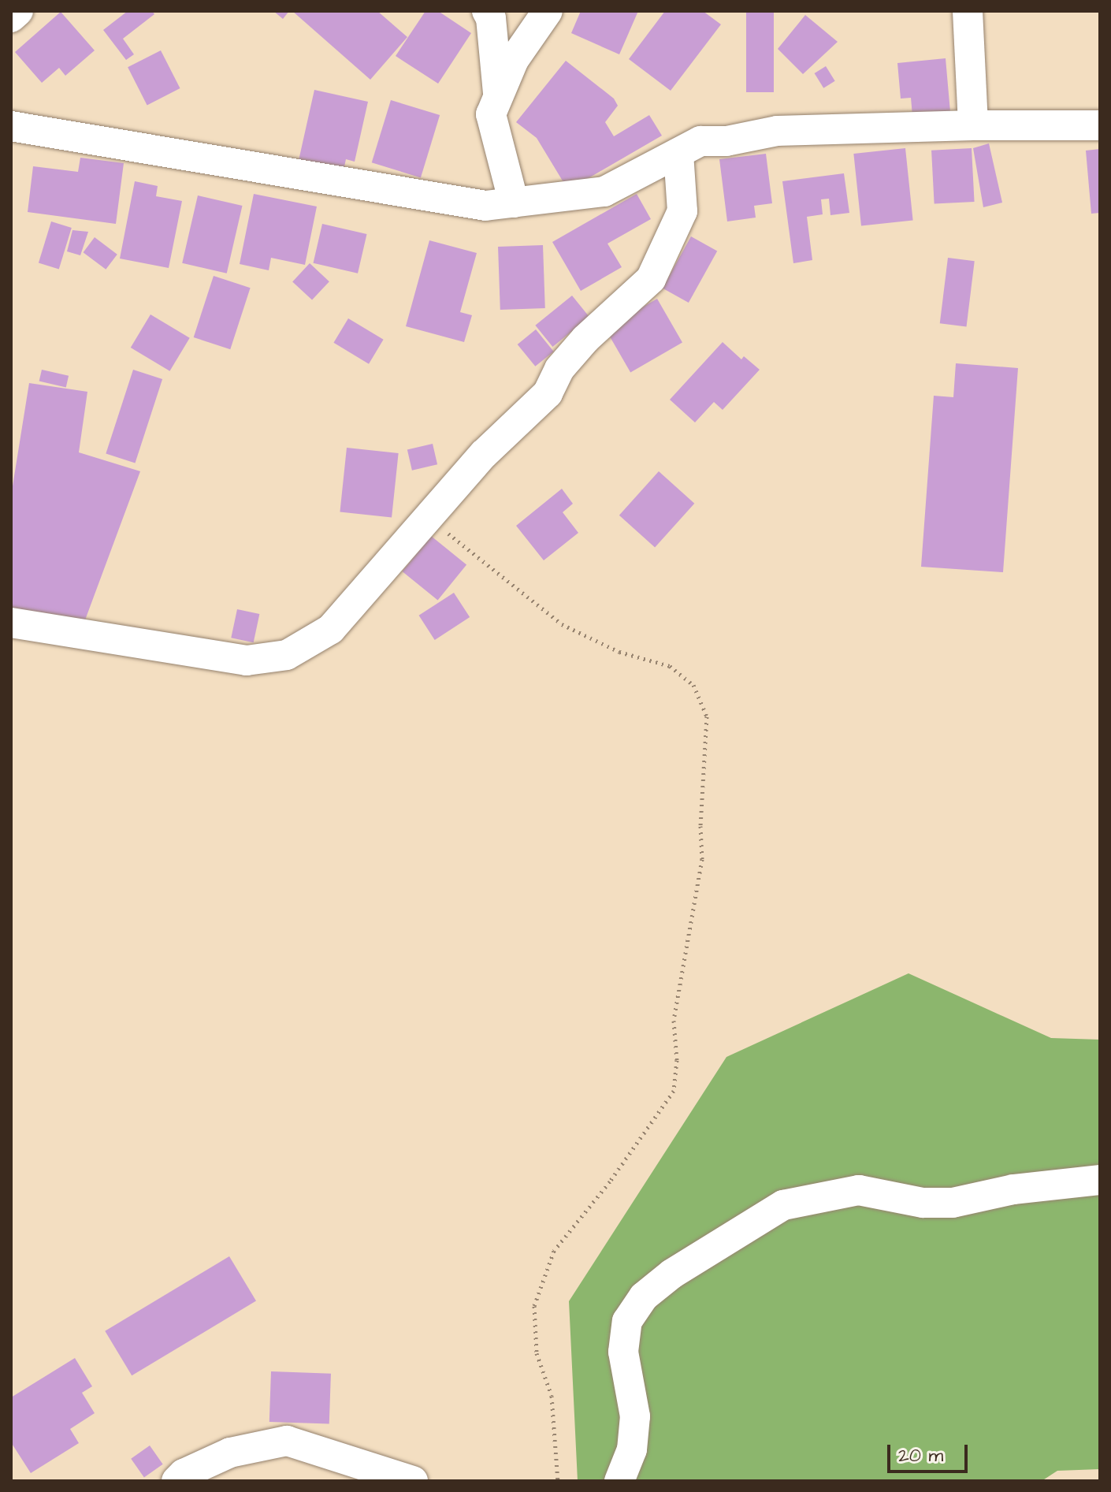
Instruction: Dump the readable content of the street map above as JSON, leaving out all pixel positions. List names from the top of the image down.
{
  "scale_bar": "20 m"
}
